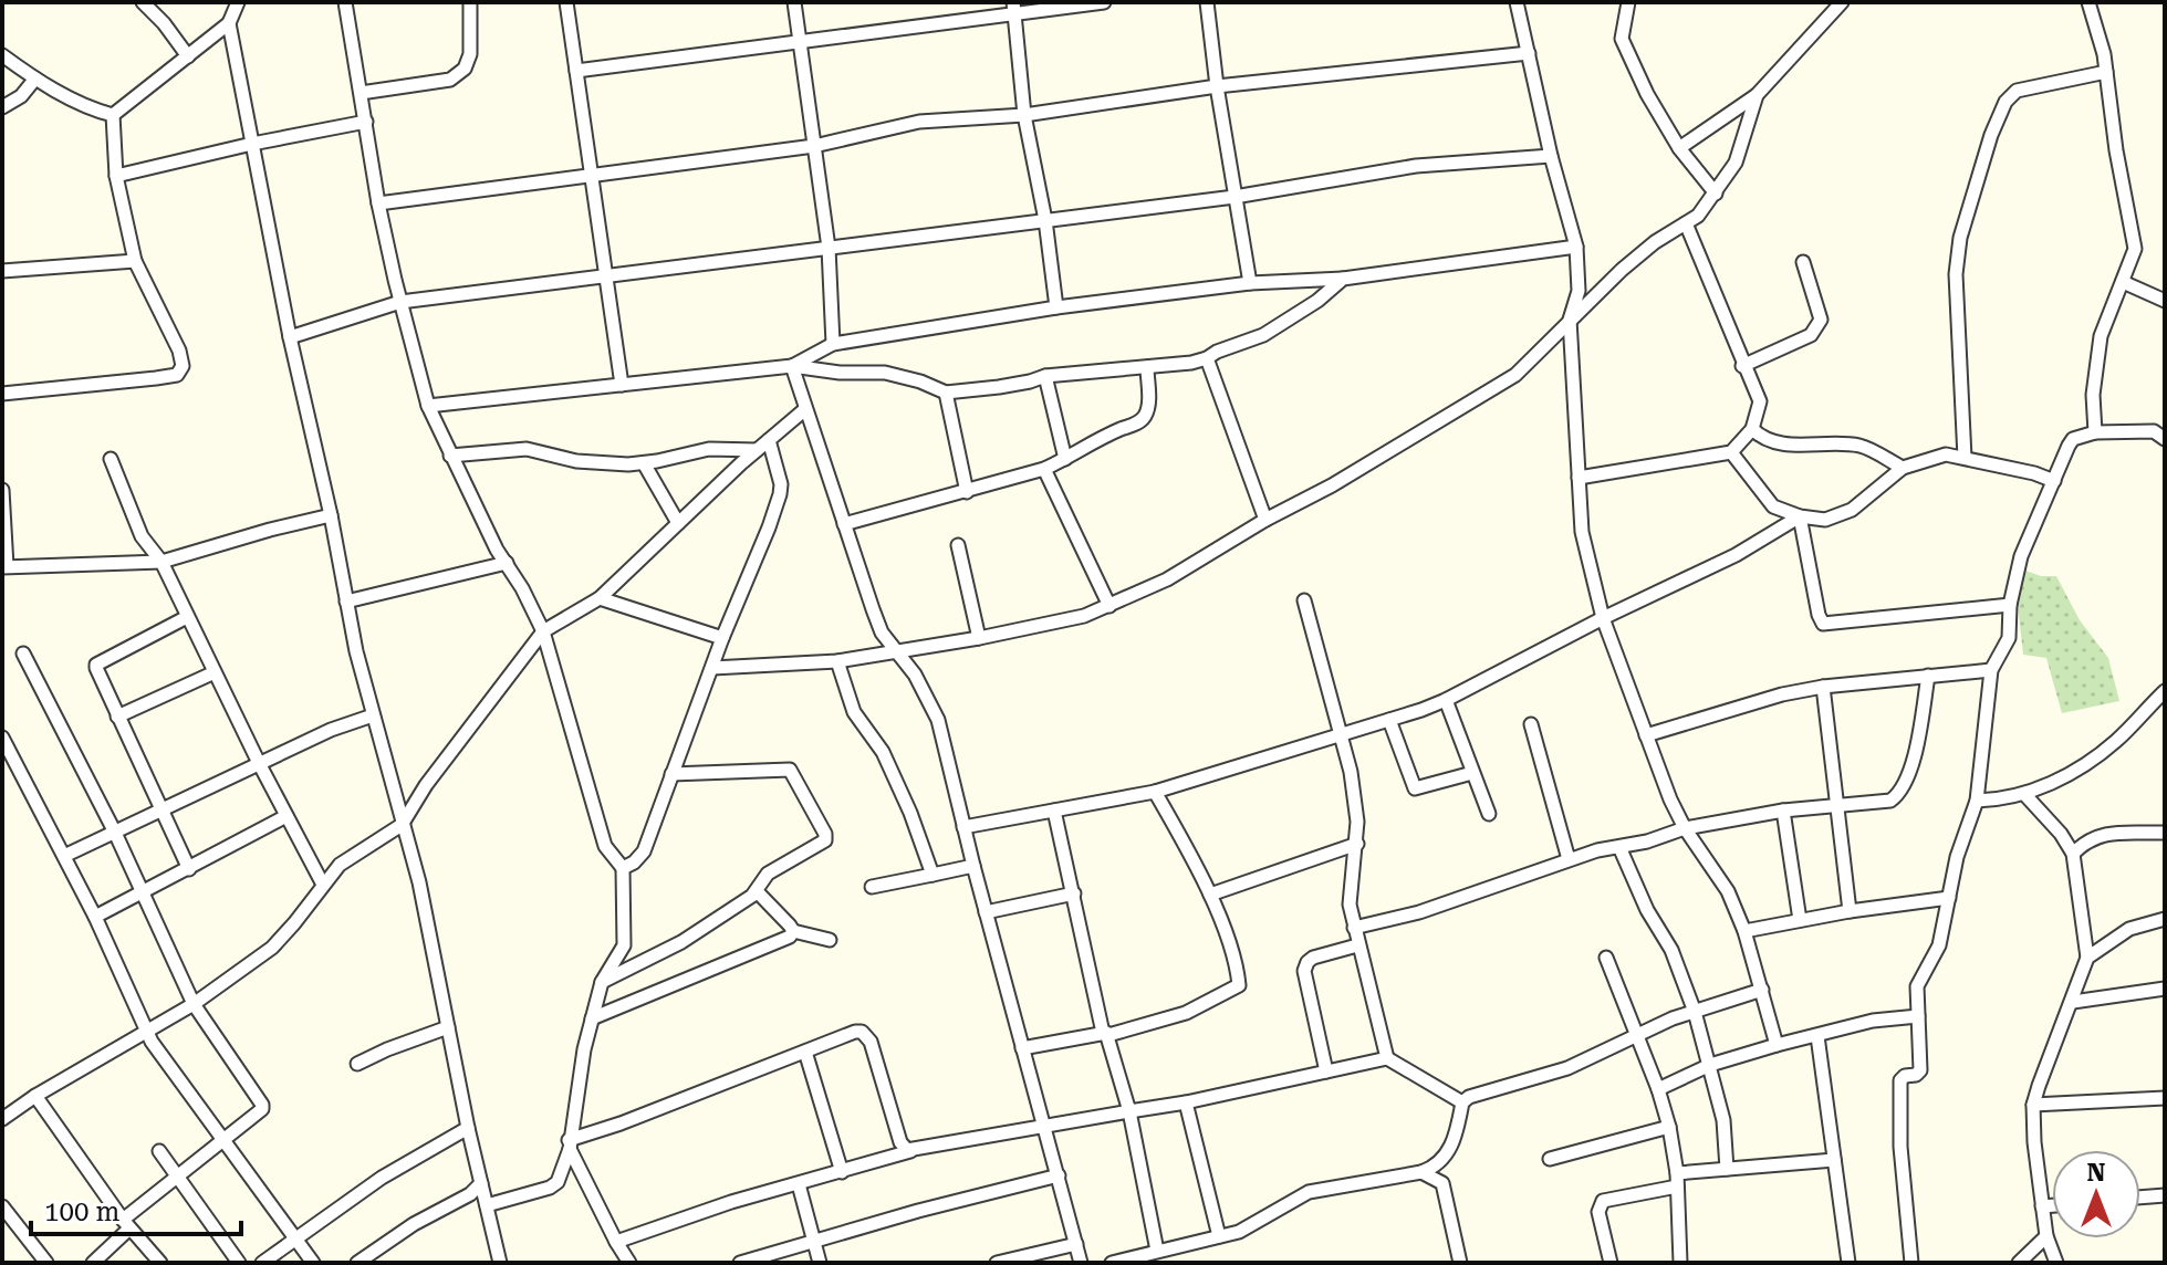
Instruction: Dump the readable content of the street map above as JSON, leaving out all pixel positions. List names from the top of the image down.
{
  "scale_bar": "100 m",
  "north": "top"
}
